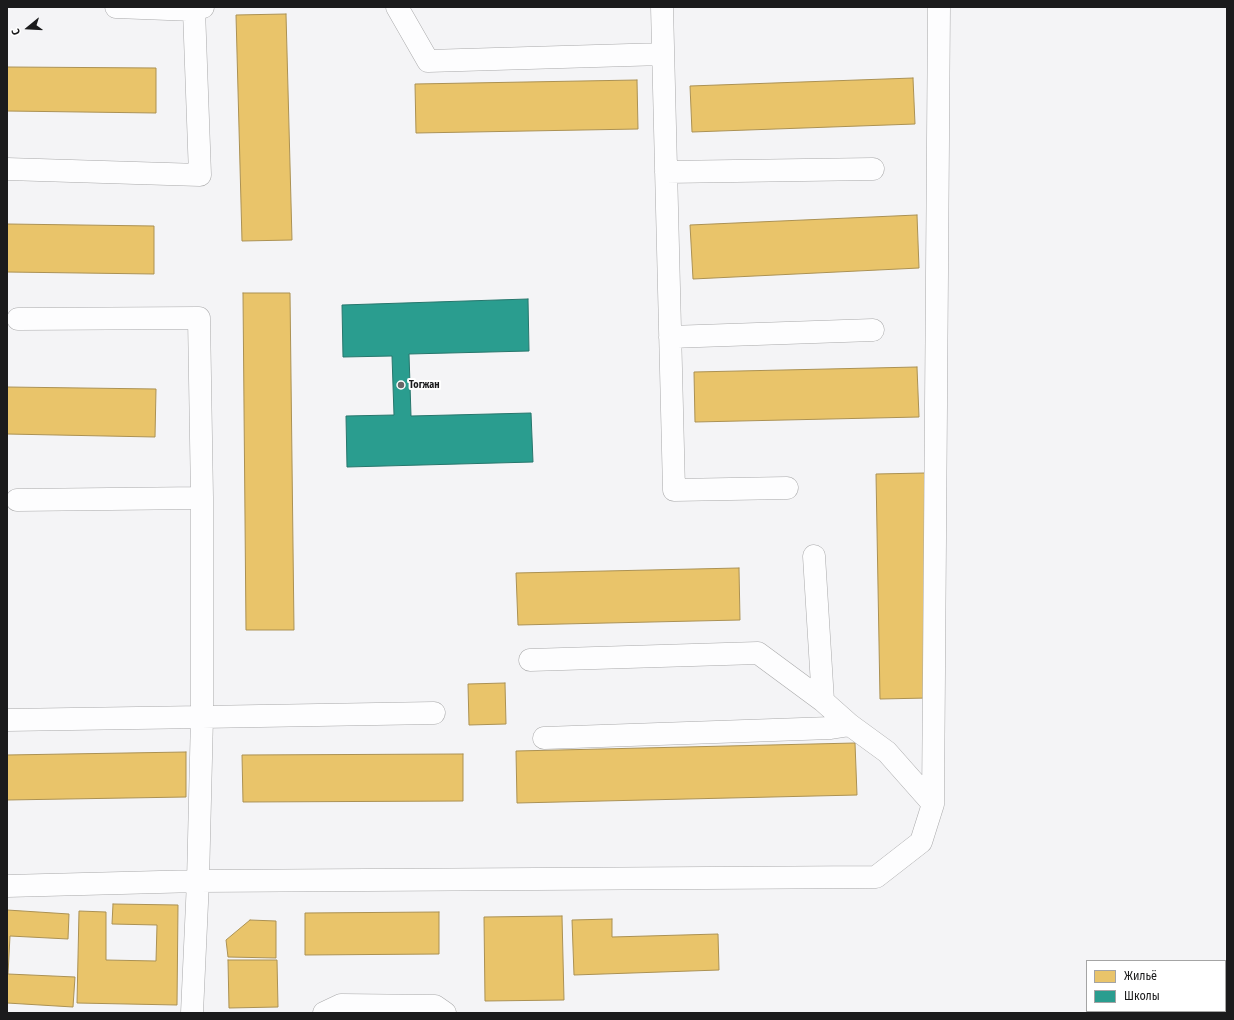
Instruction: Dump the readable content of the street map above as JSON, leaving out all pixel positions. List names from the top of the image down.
{
  "places": ["Тогжан"],
  "legend": ["Жильё", "Школы"],
  "north": "left"
}
